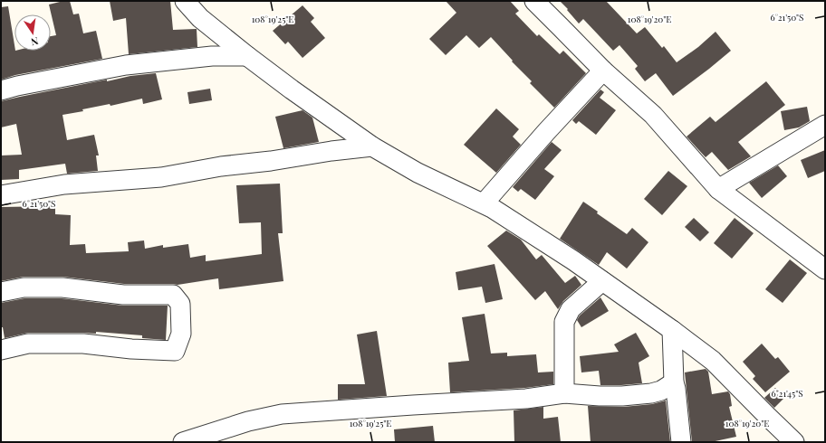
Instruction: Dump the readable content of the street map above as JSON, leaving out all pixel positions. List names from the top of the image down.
{
  "north": "bottom",
  "coordinates": [
    "6°21'50\"S",
    "108°19'25\"E",
    "108°19'20\"E",
    "6°21'45\"S"
  ]
}
